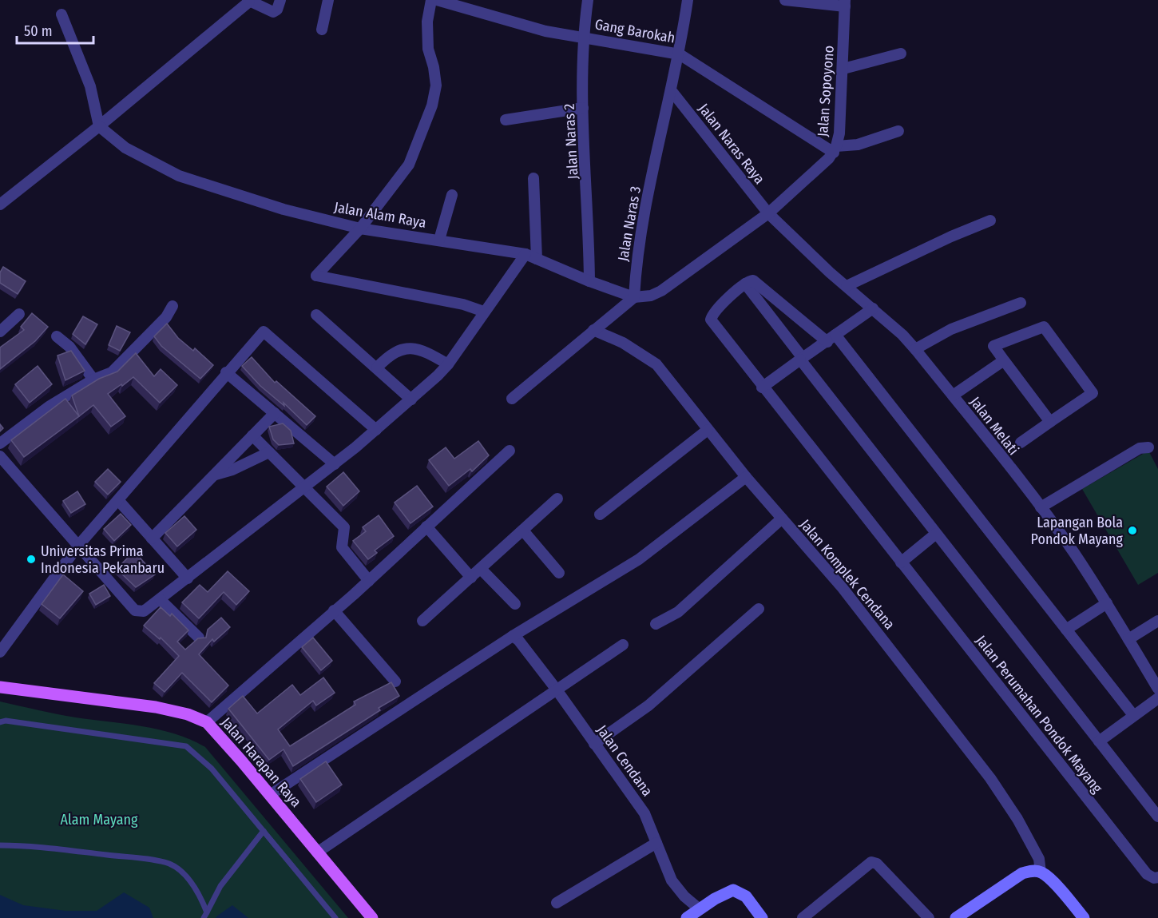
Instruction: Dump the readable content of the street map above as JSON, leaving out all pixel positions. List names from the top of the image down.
{
  "streets": {
    "main road": ["Jalan Harapan Raya"],
    "street": [
      "Gang Barokah",
      "Jalan Sopoyono",
      "Jalan Naras 2",
      "Jalan Naras Raya",
      "Jalan Alam Raya",
      "Jalan Naras 3",
      "Jalan Melati",
      "Jalan Komplek Cendana",
      "Jalan Perumahan Pondok Mayang",
      "Jalan Cendana"
    ]
  },
  "crossings": [
    ["Gang Barokah", "Jalan Sopoyono"],
    ["Gang Barokah", "Jalan Naras 2"],
    ["Gang Barokah", "Jalan Naras 3"],
    ["Jalan Sopoyono", "Jalan Naras Raya"],
    ["Jalan Sopoyono", "Jalan Melati"],
    ["Jalan Naras 2", "Jalan Alam Raya"],
    ["Jalan Naras Raya", "Jalan Naras 3"],
    ["Jalan Naras Raya", "Jalan Melati"],
    ["Jalan Alam Raya", "Jalan Naras 3"]
  ],
  "parks": ["Alam Mayang"],
  "places": ["Lapangan Bola Pondok Mayang", "Universitas Prima Indonesia Pekanbaru"],
  "scale_bar": "50 m"
}
